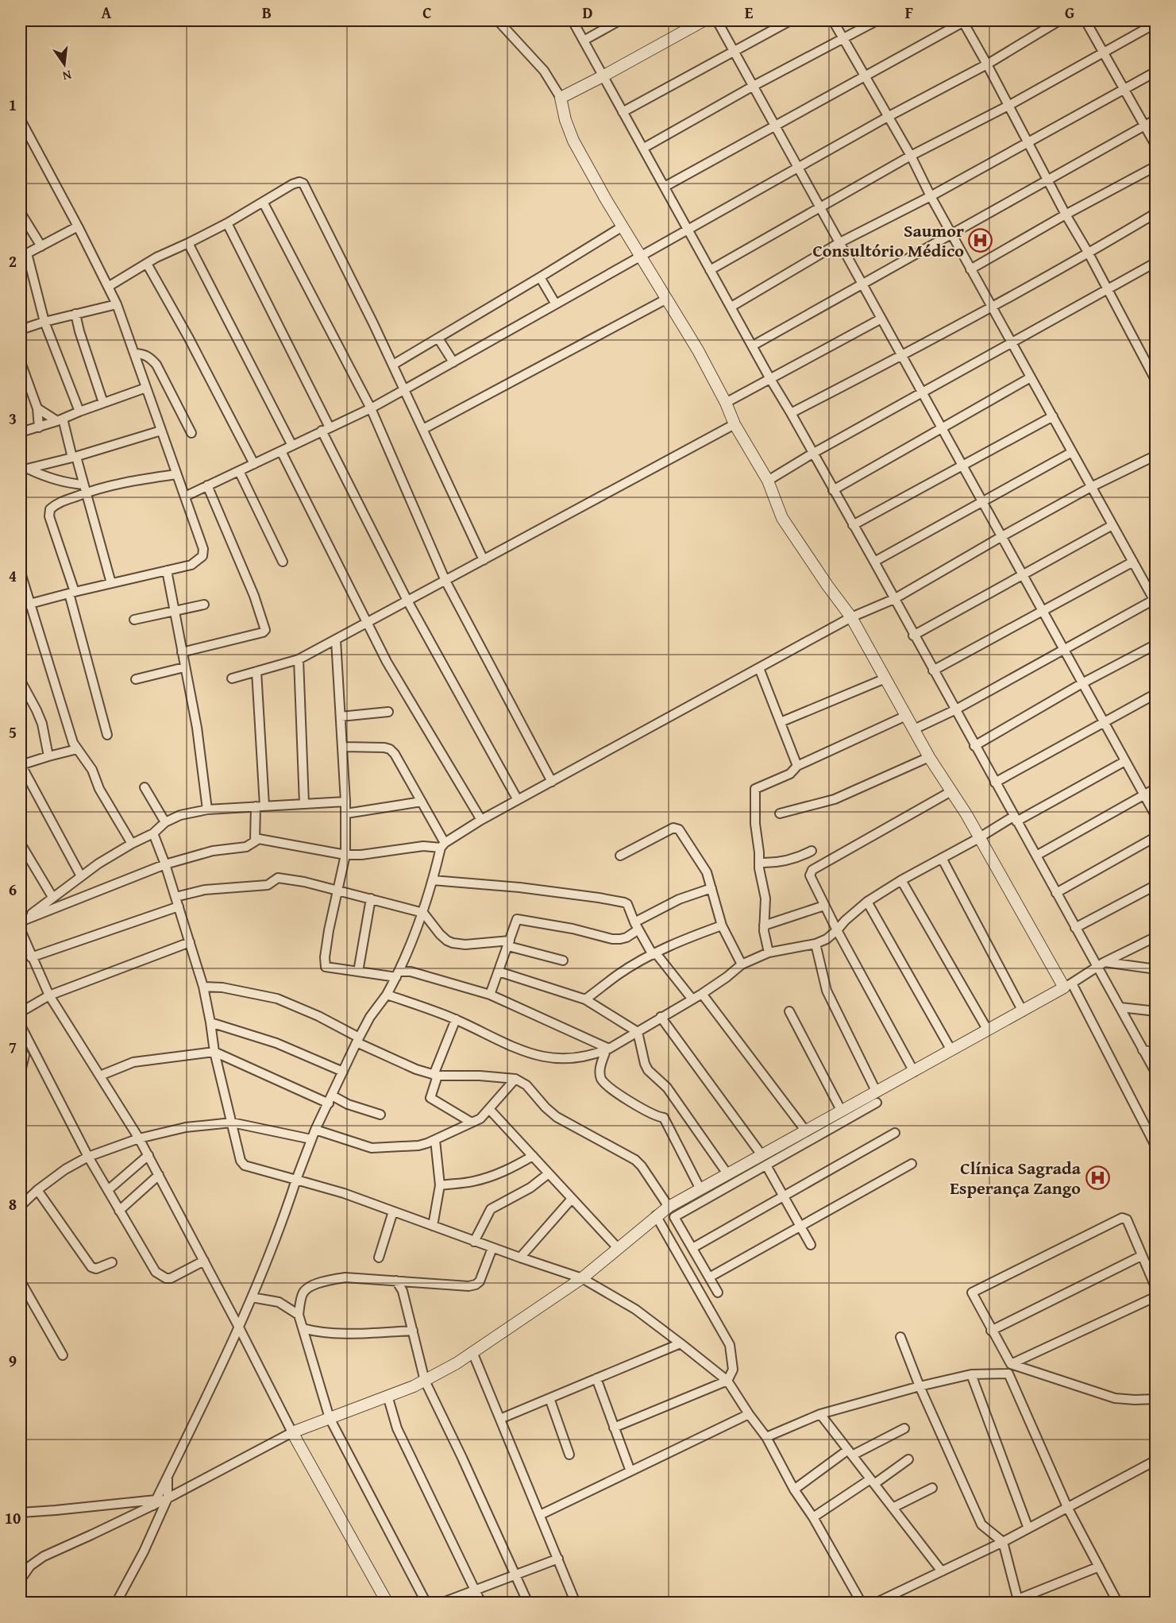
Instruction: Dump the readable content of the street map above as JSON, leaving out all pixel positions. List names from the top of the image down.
{
  "places": {
    "hospital": ["Saumor Consultório Médico", "Clínica Sagrada Esperança Zango"]
  },
  "north": "bottom",
  "grid": {
    "columns": [
      "A",
      "B",
      "C",
      "D",
      "E",
      "F",
      "G"
    ],
    "rows": [
      "1",
      "2",
      "3",
      "4",
      "5",
      "6",
      "7",
      "8",
      "9",
      "10"
    ]
  }
}
